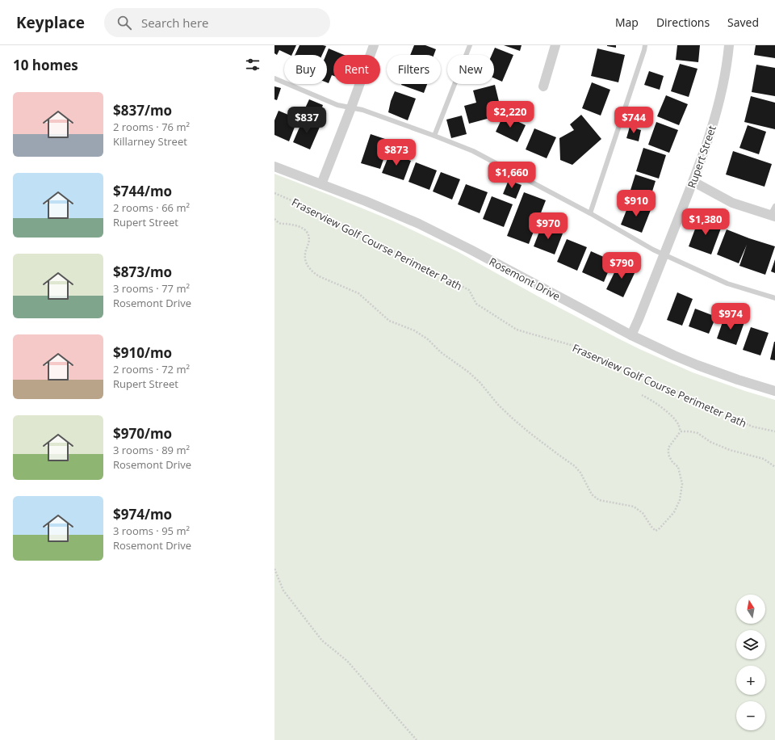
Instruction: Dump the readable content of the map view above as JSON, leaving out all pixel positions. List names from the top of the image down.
{
  "streets": {
    "street": ["Rupert Street", "Rosemont Drive"],
    "path": ["Fraserview Golf Course Perimeter Path"]
  },
  "crossings": [
    ["Rupert Street", "Rosemont Drive"]
  ],
  "north": "top",
  "page": {
    "header": "Keyplace",
    "search": "Search here",
    "nav": ["Map", "Directions", "Saved"],
    "heading": "10 homes",
    "chip": [
      "Buy",
      "Rent",
      "Filters",
      "New"
    ],
    "list": [
      {
        "name": "$837/mo",
        "note": "2 rooms · 76 m² · Killarney Street"
      },
      {
        "name": "$744/mo",
        "note": "2 rooms · 66 m² · Rupert Street"
      },
      {
        "name": "$873/mo",
        "note": "3 rooms · 77 m² · Rosemont Drive"
      },
      {
        "name": "$910/mo",
        "note": "2 rooms · 72 m² · Rupert Street"
      },
      {
        "name": "$970/mo",
        "note": "3 rooms · 89 m² · Rosemont Drive"
      },
      {
        "name": "$974/mo",
        "note": "3 rooms · 95 m² · Rosemont Drive"
      }
    ],
    "price": [
      "$2,220",
      "$837",
      "$744",
      "$873",
      "$1,660",
      "$910",
      "$1,380",
      "$970",
      "$790",
      "$974"
    ],
    "map_buttons": ["+", "−"]
  }
}
